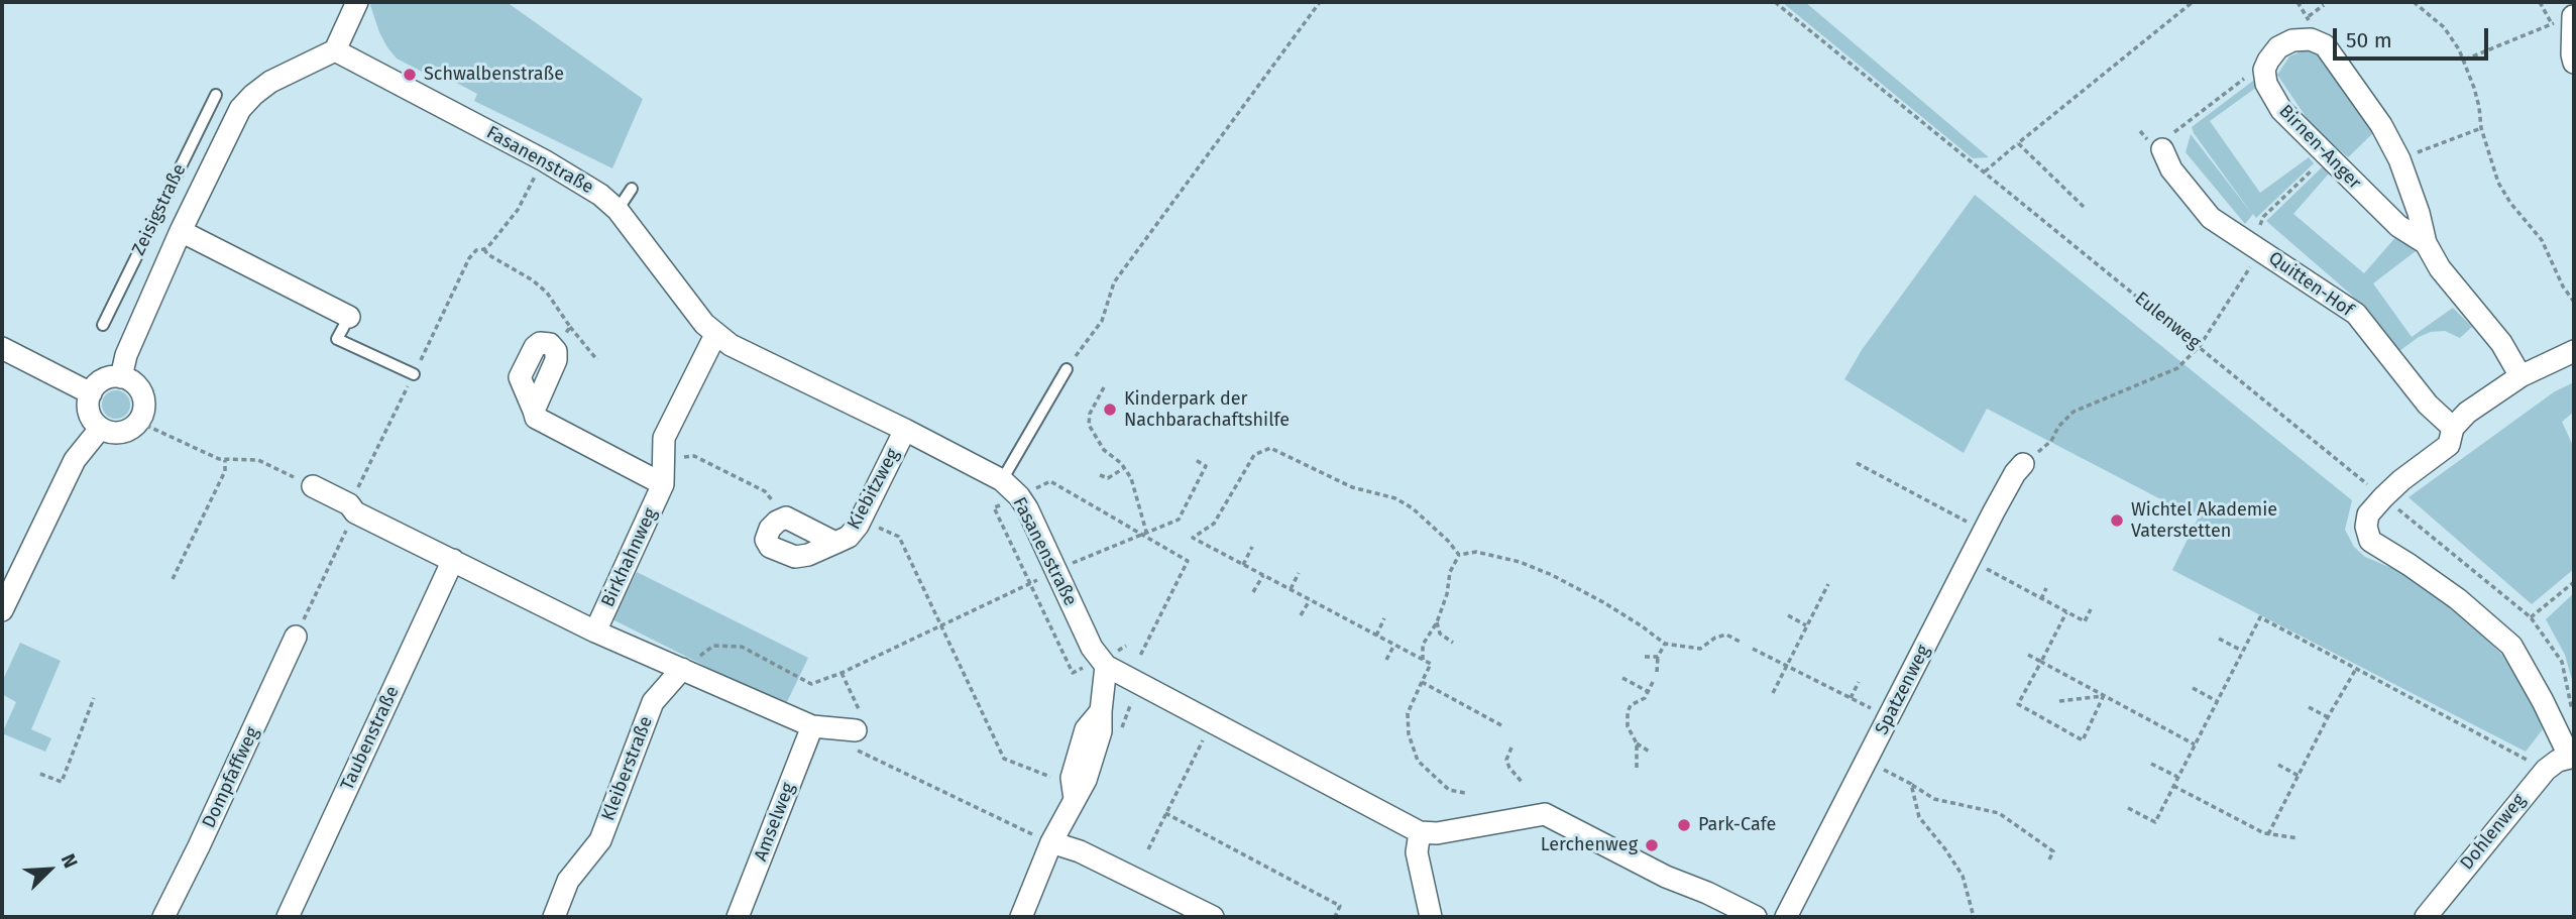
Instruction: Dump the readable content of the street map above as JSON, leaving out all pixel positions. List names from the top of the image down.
{
  "streets": {
    "street": [
      "Birnen-Anger",
      "Fasanenstraße",
      "Quitten-Hof",
      "Kiebitzweg",
      "Birkhahnweg",
      "Spatzenweg",
      "Taubenstraße",
      "Kleiberstraße",
      "Dompfaffweg",
      "Amselweg",
      "Dohlenweg"
    ],
    "lane": ["Zeisigstraße"],
    "path": ["Eulenweg"]
  },
  "crossings": [
    ["Fasanenstraße", "Kiebitzweg"],
    ["Fasanenstraße", "Birkhahnweg"]
  ],
  "places": [
    "Schwalbenstraße",
    "Kinderpark der Nachbarachaftshilfe",
    "Wichtel Akademie Vaterstetten",
    "Park-Cafe",
    "Lerchenweg"
  ],
  "scale_bar": "50 m",
  "north": "top right"
}
